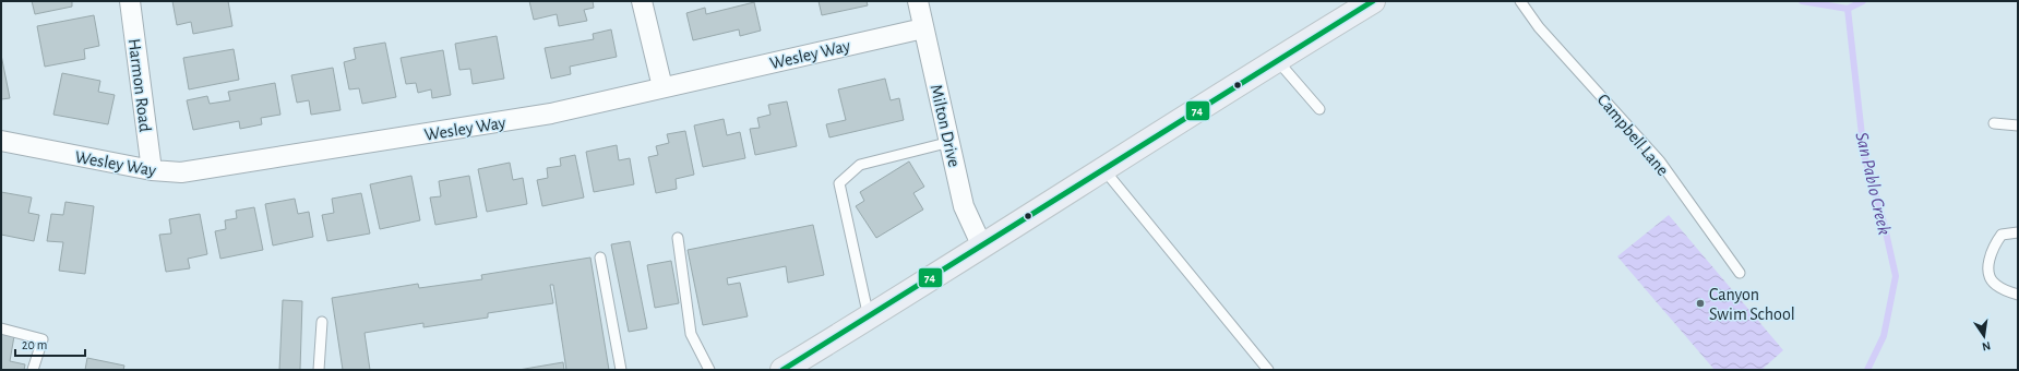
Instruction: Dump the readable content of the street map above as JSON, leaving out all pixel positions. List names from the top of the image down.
{
  "streets": {
    "street": ["Wesley Way", "Harmon Road", "Milton Drive"],
    "lane": ["Campbell Lane"]
  },
  "crossings": [
    ["Wesley Way", "Harmon Road"],
    ["Wesley Way", "Milton Drive"]
  ],
  "water": ["San Pablo Creek"],
  "places": ["Canyon Swim School"],
  "lines": ["transit line 74"],
  "scale_bar": "20 m",
  "north": "bottom"
}
